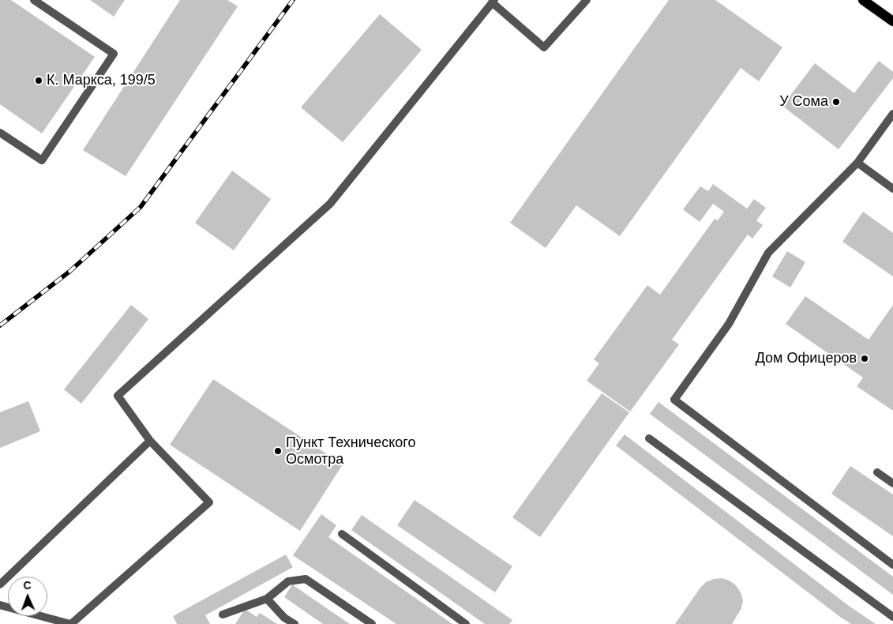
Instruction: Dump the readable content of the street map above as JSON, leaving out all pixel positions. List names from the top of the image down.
{
  "places": [
    "К. Маркса, 199/5",
    "У Сома",
    "Дом Офицеров",
    "Пункт Технического Осмотра"
  ],
  "north": "top"
}
